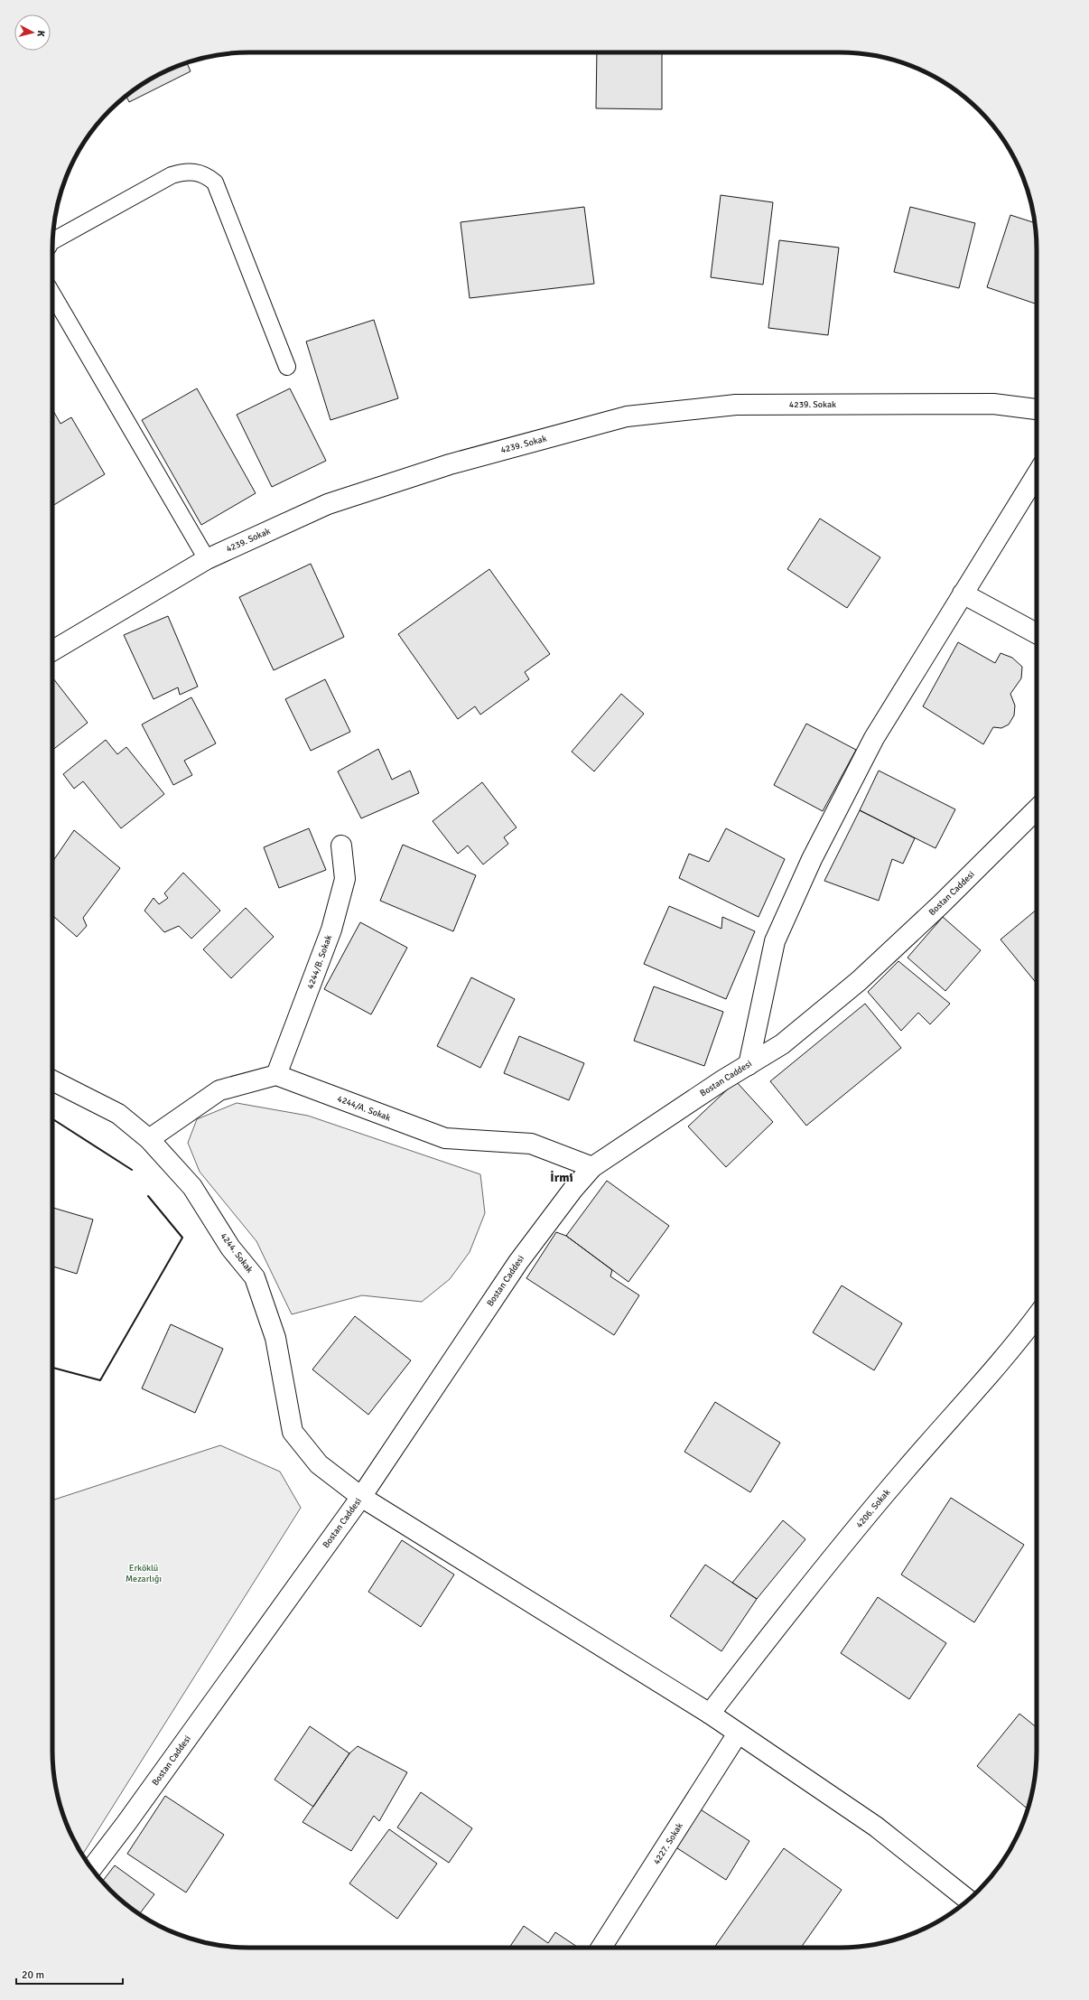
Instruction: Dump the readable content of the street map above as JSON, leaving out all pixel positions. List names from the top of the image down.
{
  "streets": {
    "street": [
      "4239. Sokak",
      "Bostan Caddesi",
      "4244/B. Sokak",
      "4244/A. Sokak",
      "4244. Sokak",
      "4206. Sokak",
      "4227. Sokak"
    ]
  },
  "crossings": [
    ["Bostan Caddesi", "4244/A. Sokak"],
    ["Bostan Caddesi", "4244. Sokak"],
    ["4244/B. Sokak", "4244/A. Sokak"],
    ["4244. Sokak", "4206. Sokak"],
    ["4244. Sokak", "4227. Sokak"]
  ],
  "districts": ["İrmi"],
  "parks": ["Erköklü Mezarlığı"],
  "scale_bar": "20 m",
  "north": "right"
}
